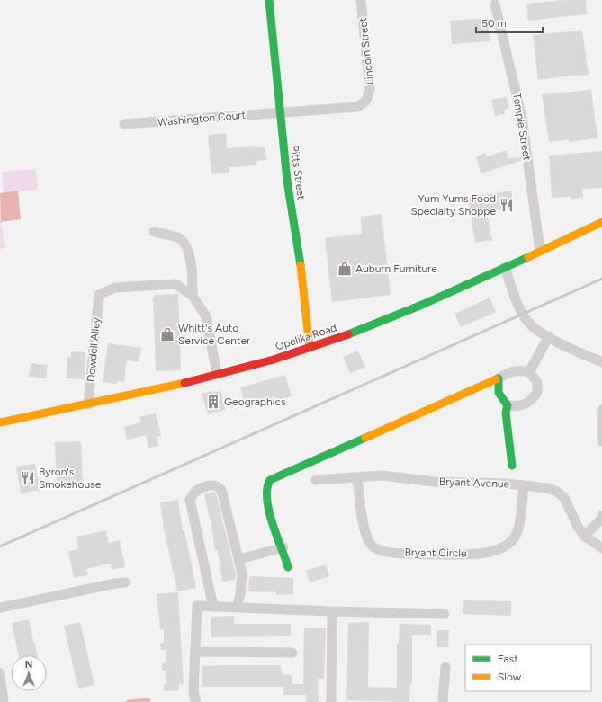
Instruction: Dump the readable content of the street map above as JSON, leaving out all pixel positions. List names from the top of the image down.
{
  "streets": {
    "street": [
      "Lincoln Street",
      "Washington Court",
      "Temple Street",
      "Pitts Street",
      "Opelika Road",
      "Dowdell Alley",
      "Bryant Avenue",
      "Bryant Circle"
    ]
  },
  "crossings": [
    ["Lincoln Street", "Washington Court"],
    ["Lincoln Street", "Pitts Street"],
    ["Washington Court", "Pitts Street"],
    ["Temple Street", "Opelika Road"],
    ["Pitts Street", "Opelika Road"],
    ["Opelika Road", "Dowdell Alley"],
    ["Bryant Avenue", "Bryant Circle"]
  ],
  "places": {
    "restaurant": ["Yum Yums Food Specialty Shoppe", "Byron's Smokehouse"],
    "shop": ["Auburn Furniture", "Whitt's Auto Service Center"],
    "building": ["Geographics"]
  },
  "legend": ["Fast", "Slow"],
  "scale_bar": "50 m",
  "north": "top"
}
